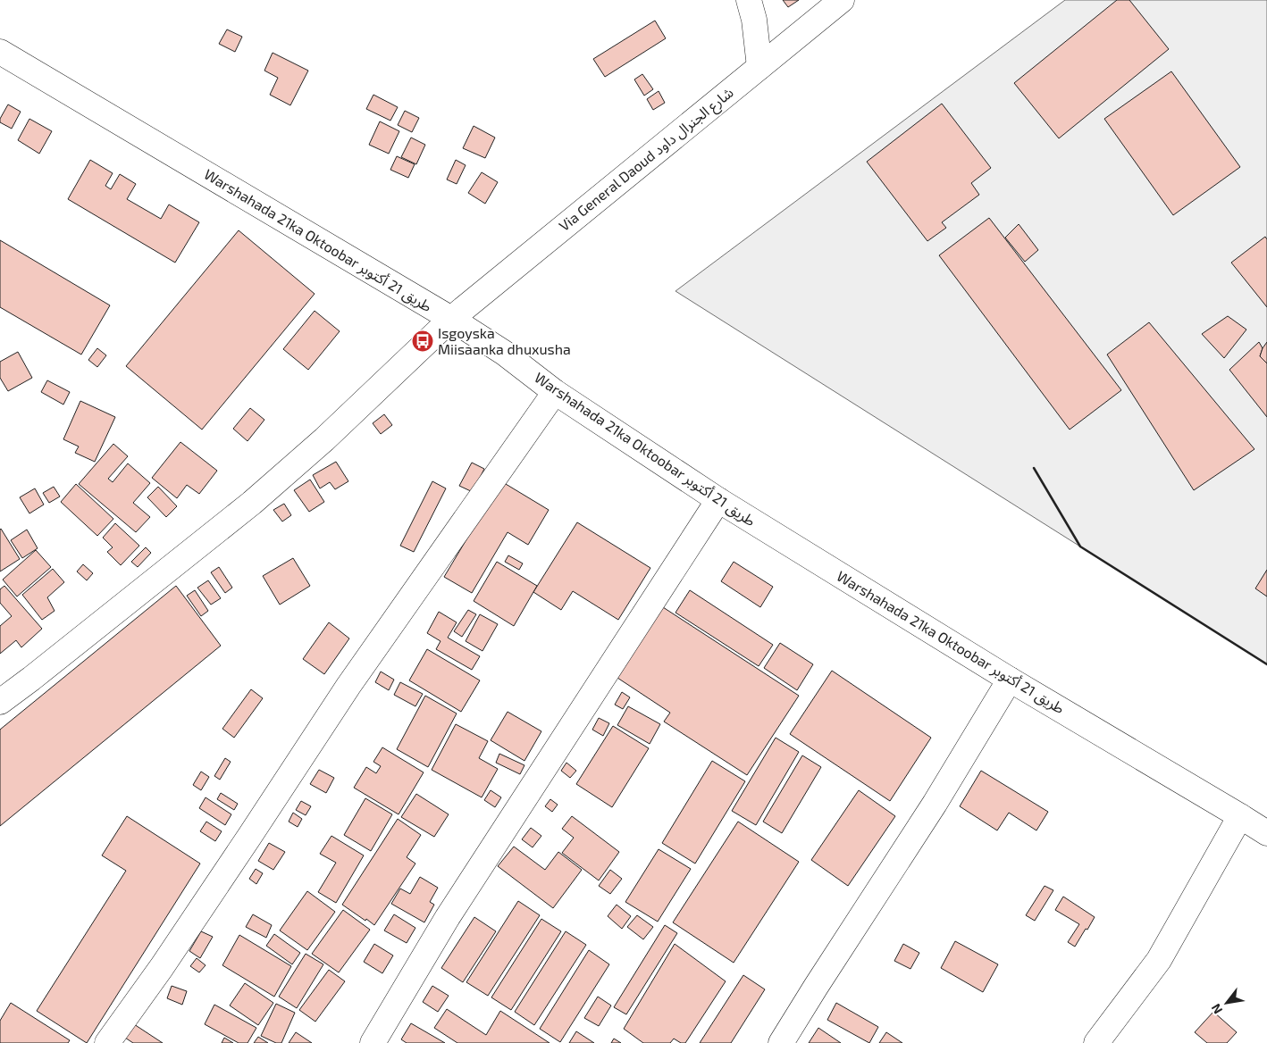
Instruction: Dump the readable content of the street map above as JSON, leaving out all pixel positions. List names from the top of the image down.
{
  "streets": {
    "street": ["Via General Daoud شارع الجنرال داود", "Warshahada 21ka Oktoobar طريق 21 أكتوبر"]
  },
  "crossings": [
    ["Via General Daoud شارع الجنرال داود", "Warshahada 21ka Oktoobar طريق 21 أكتوبر"]
  ],
  "places": {
    "bus stop": ["Isgoyska Miisaanka dhuxusha"]
  },
  "north": "bottom left"
}
